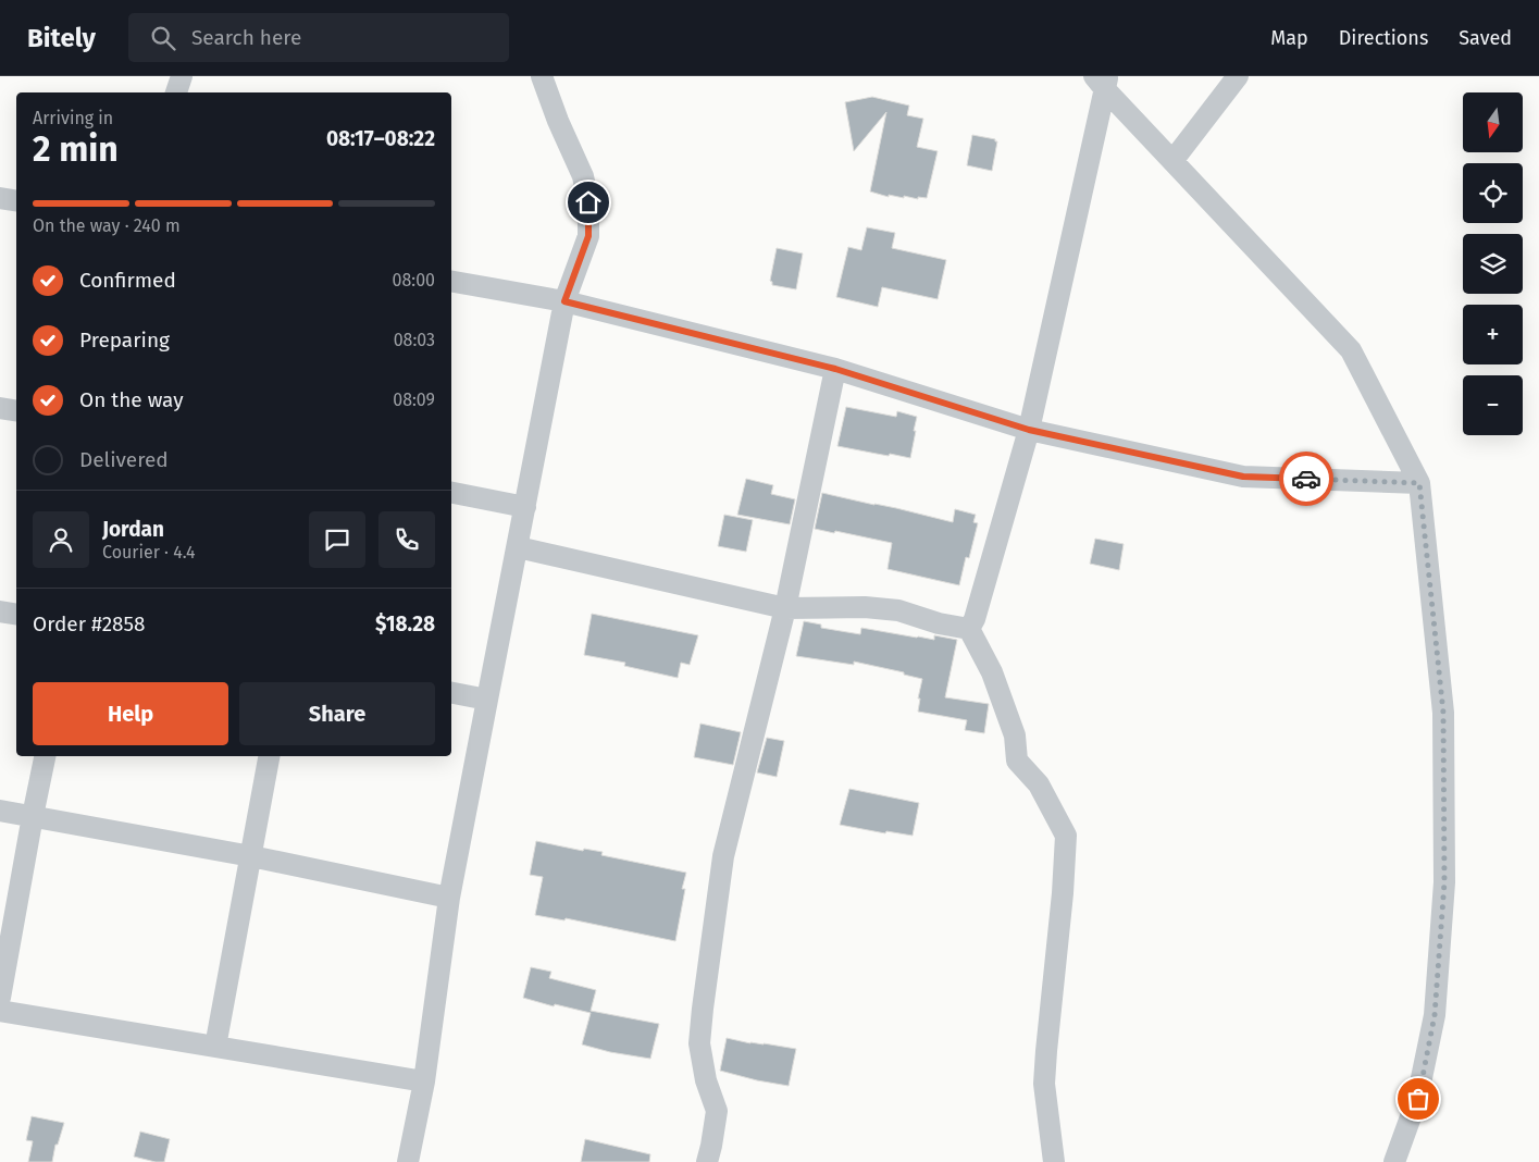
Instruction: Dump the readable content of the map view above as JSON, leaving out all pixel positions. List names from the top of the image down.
{
  "north": "bottom",
  "page": {
    "header": "Bitely",
    "search": "Search here",
    "nav": ["Map", "Directions", "Saved"],
    "map_buttons": ["+", "−"],
    "heading": ["2 min", "Arriving in", "08:17–08:22"],
    "panel": [
      "Jordan",
      "Courier · 4.4",
      "Order #2858",
      "$18.28"
    ],
    "bar": "On the way · 240 m",
    "list": [
      ["Confirmed", "08:00"],
      ["Preparing", "08:03"],
      ["On the way", "08:09"],
      "Delivered"
    ],
    "buttons": ["Help", "Share"]
  }
}
